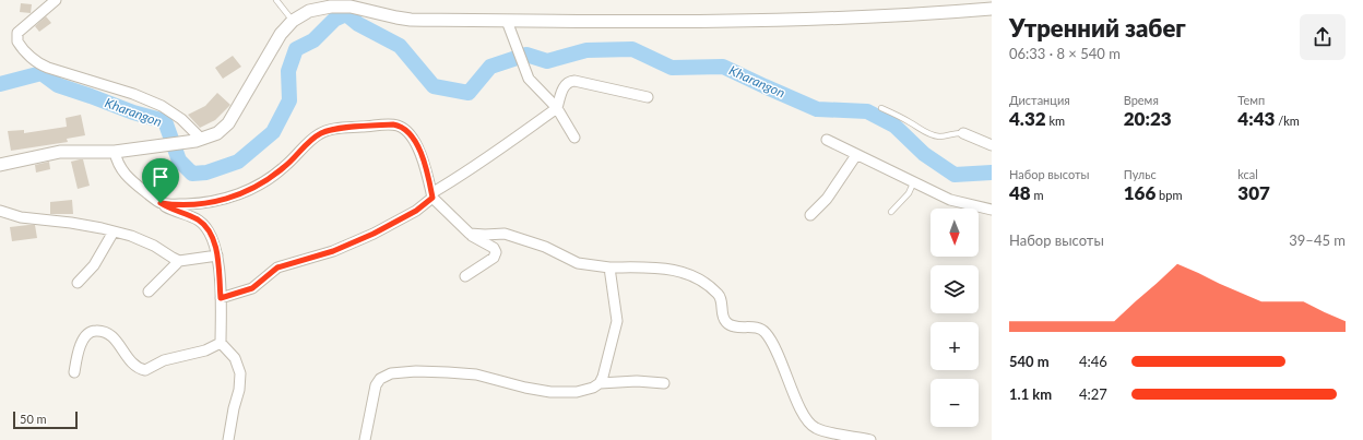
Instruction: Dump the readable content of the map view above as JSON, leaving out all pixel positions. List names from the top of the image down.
{
  "water": ["Kharangon"],
  "scale_bar": "50 m",
  "north": "bottom",
  "page": {
    "heading": ["Утренний забег", "06:33 · 8 × 540 m"],
    "stats": [
      ["Дистанция", "4.32 km"],
      ["Время", "20:23"],
      ["Темп", "4:43 /km"],
      ["Набор высоты", "48 m"],
      ["Пульс", "166 bpm"],
      ["kcal", "307"]
    ],
    "map_buttons": ["+", "−"],
    "chart": ["Набор высоты", "39–45 m"],
    "list": [
      {
        "name": "540 m",
        "note": "4:46"
      },
      {
        "name": "1.1 km",
        "note": "4:27"
      }
    ],
    "scale": "50 m"
  }
}
